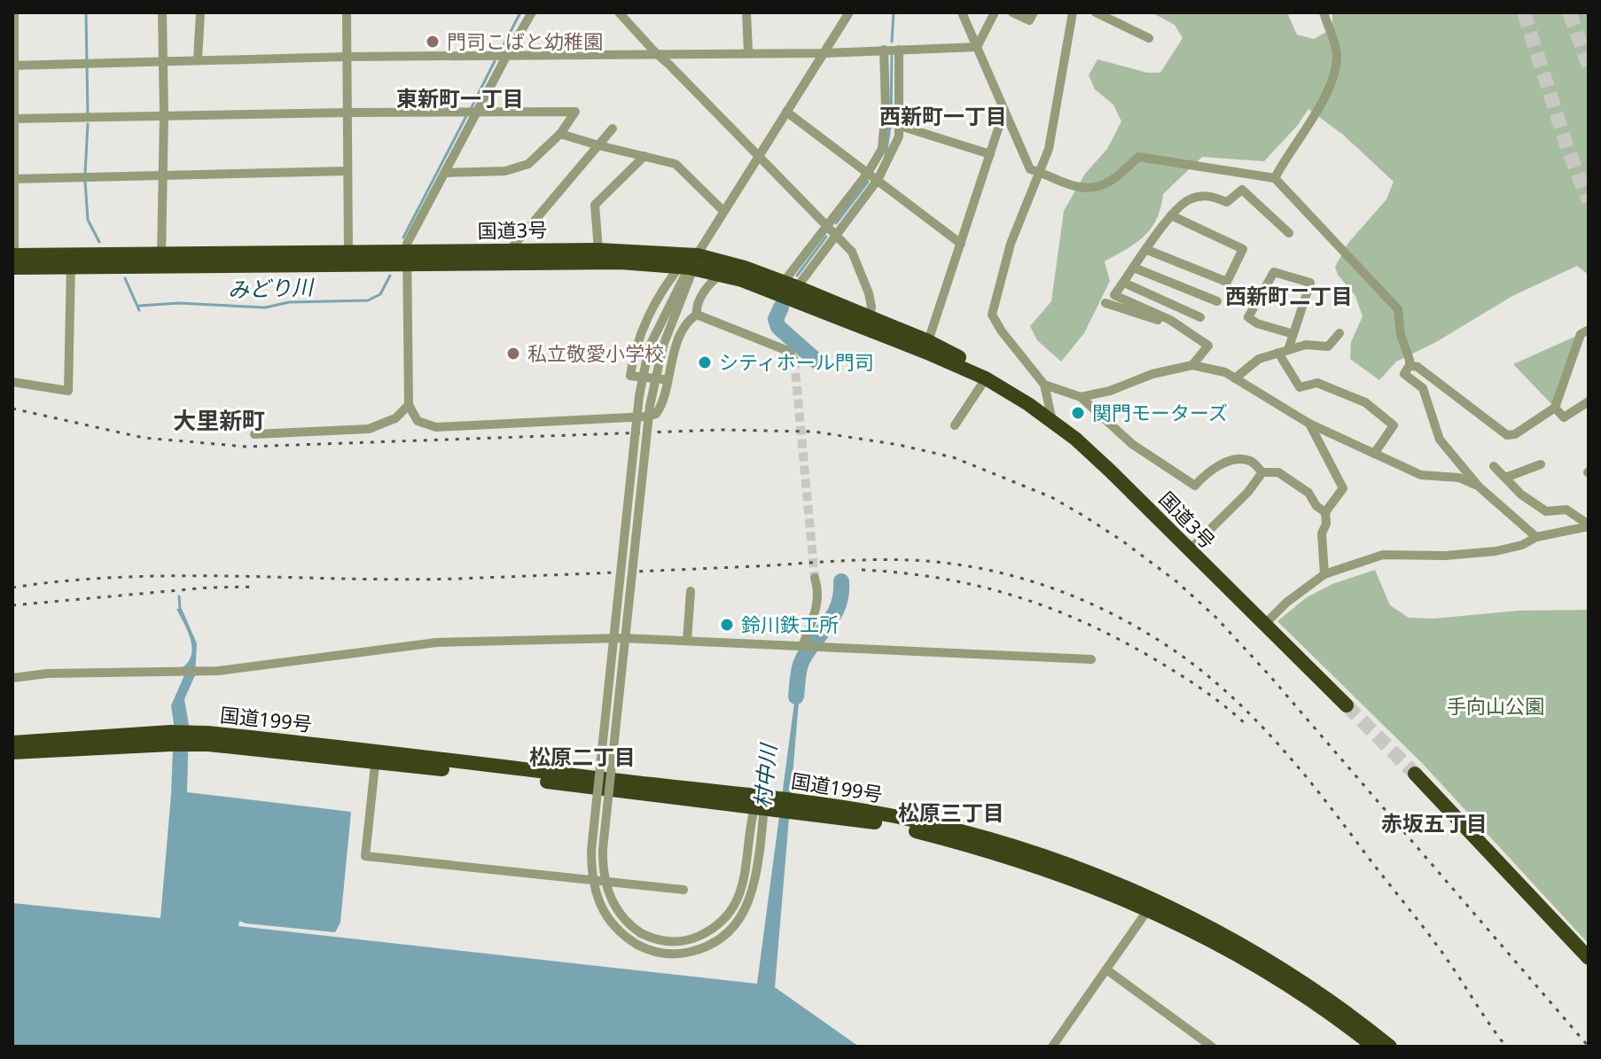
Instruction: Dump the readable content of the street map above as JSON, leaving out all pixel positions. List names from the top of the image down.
{
  "streets": {
    "highway": ["国道3号", "国道199号"]
  },
  "districts": [
    "東新町一丁目",
    "西新町一丁目",
    "西新町二丁目",
    "大里新町",
    "松原二丁目",
    "松原三丁目",
    "赤坂五丁目"
  ],
  "water": ["みどり川", "村中川"],
  "parks": ["手向山公園"],
  "places": [
    "門司こばと幼稚園",
    "私立敬愛小学校",
    "シティホール門司",
    "関門モーターズ",
    "鈴川鉄工所"
  ]
}
